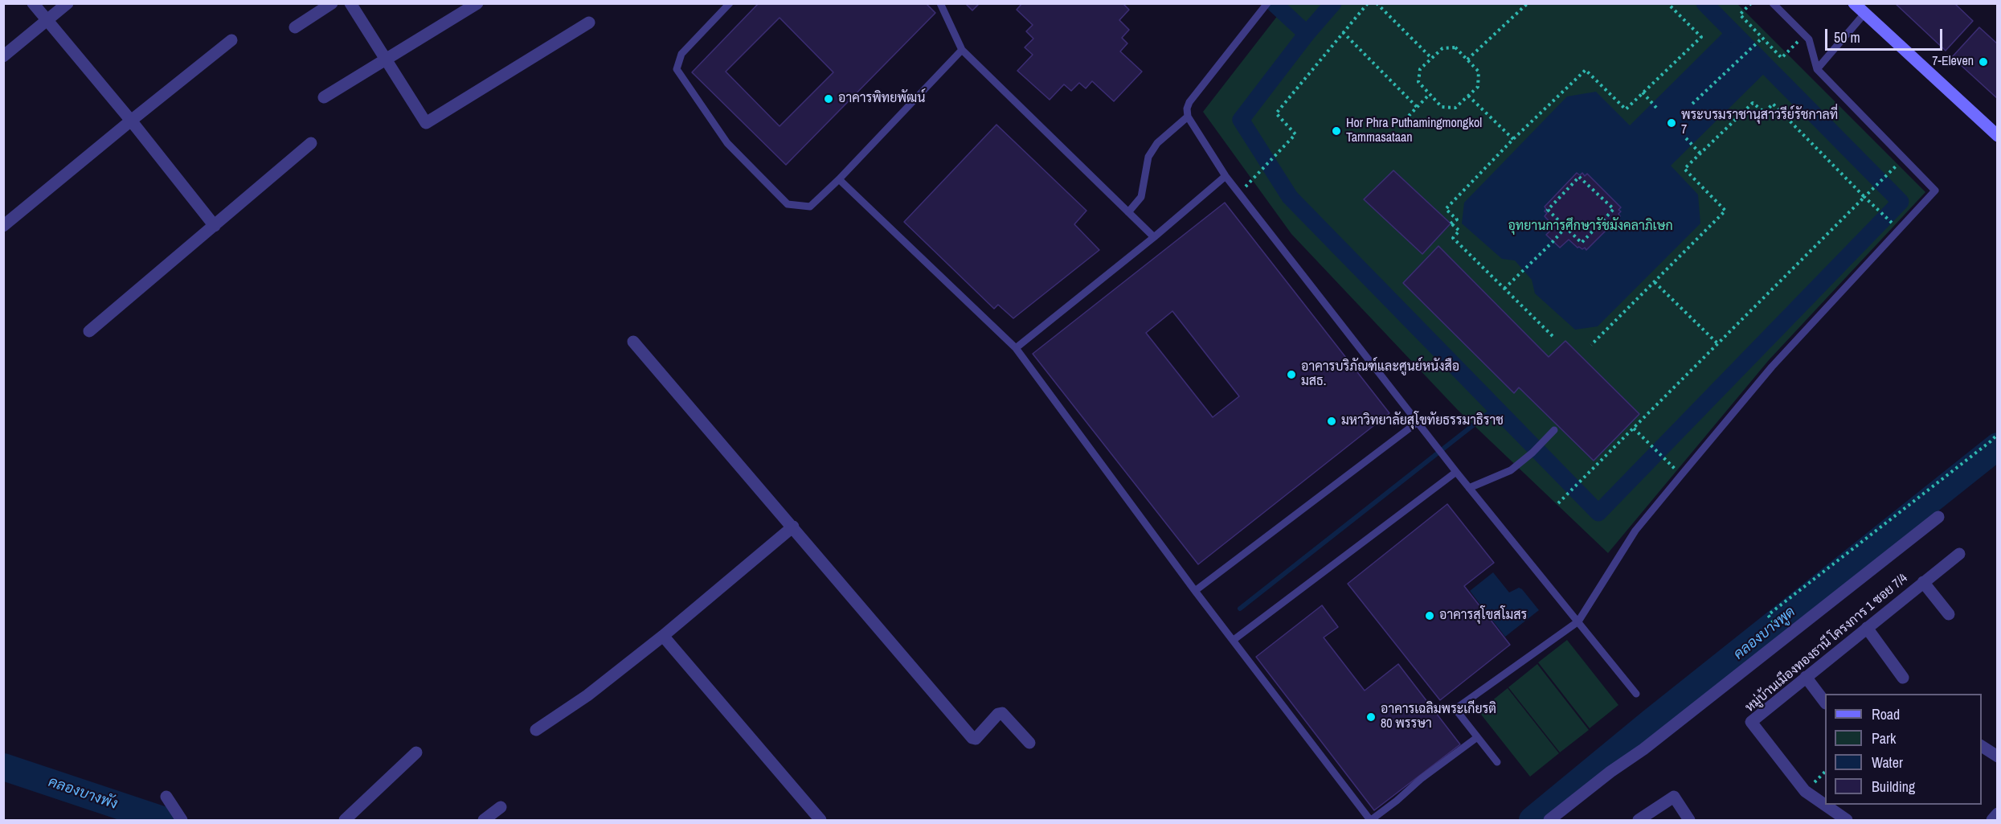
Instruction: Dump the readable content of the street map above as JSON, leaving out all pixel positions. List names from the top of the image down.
{
  "streets": {
    "street": ["หมู่บ้านเมืองทองธานี โครงการ 1 ซอย 7/4"]
  },
  "water": ["คลองบางพูด", "คลองบางพัง"],
  "parks": ["อุทยานการศึกษารัชมังคลาภิเษก"],
  "places": [
    "7-Eleven",
    "อาคารพิทยพัฒน์",
    "พระบรมราชานุสาวรีย์รัชกาลที่ 7",
    "Hor Phra Puthamingmongkol Tammasataan",
    "อาคารบริภัณฑ์และศูนย์หนังสือ มสธ.",
    "มหาวิทยาลัยสุโขทัยธรรมาธิราช",
    "อาคารสุโขสโมสร",
    "อาคารเฉลิมพระเกียรติ 80 พรรษา"
  ],
  "legend": [
    "Road",
    "Park",
    "Water",
    "Building"
  ],
  "scale_bar": "50 m"
}
